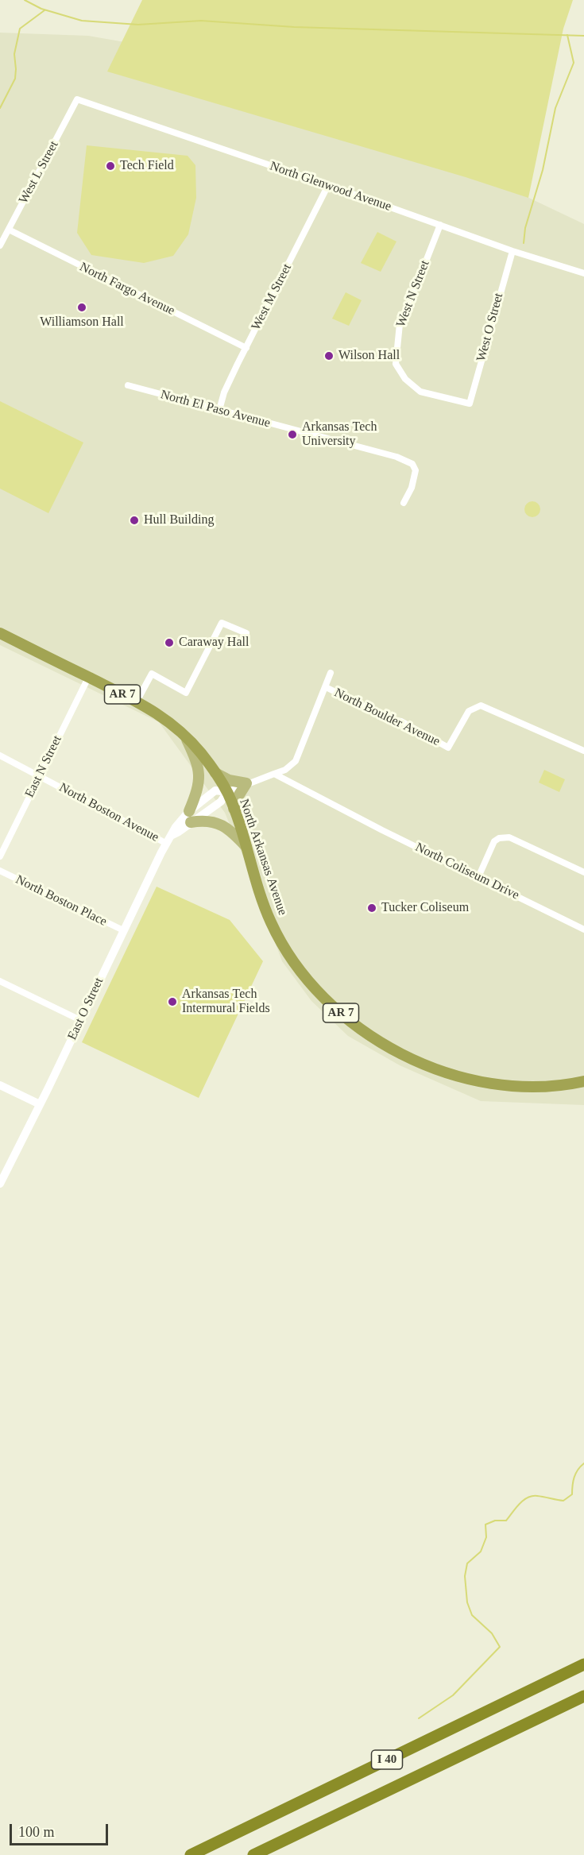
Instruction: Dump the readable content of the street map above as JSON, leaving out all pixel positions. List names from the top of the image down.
{
  "streets": {
    "highway": ["AR 7", "North Arkansas Avenue", "I 40"],
    "street": [
      "West L Street",
      "North Glenwood Avenue",
      "North Fargo Avenue",
      "West N Street",
      "West M Street",
      "West O Street",
      "North El Paso Avenue",
      "North Boulder Avenue",
      "East N Street",
      "North Boston Avenue",
      "North Coliseum Drive",
      "North Boston Place",
      "East O Street"
    ]
  },
  "crossings": [
    ["West L Street", "North Glenwood Avenue"],
    ["West L Street", "North Fargo Avenue"],
    ["North Glenwood Avenue", "West N Street"],
    ["North Glenwood Avenue", "West M Street"],
    ["North Glenwood Avenue", "West O Street"],
    ["North Fargo Avenue", "West M Street"],
    ["West N Street", "West O Street"],
    ["West M Street", "North El Paso Avenue"],
    ["East N Street", "North Boston Avenue"],
    ["East N Street", "North Arkansas Avenue"],
    ["North Boston Avenue", "East O Street"],
    ["North Arkansas Avenue", "East O Street"],
    ["North Boston Place", "East O Street"]
  ],
  "places": [
    "Tech Field",
    "Williamson Hall",
    "Wilson Hall",
    "Arkansas Tech University",
    "Hull Building",
    "Caraway Hall",
    "Tucker Coliseum",
    "Arkansas Tech Intermural Fields"
  ],
  "scale_bar": "100 m"
}
